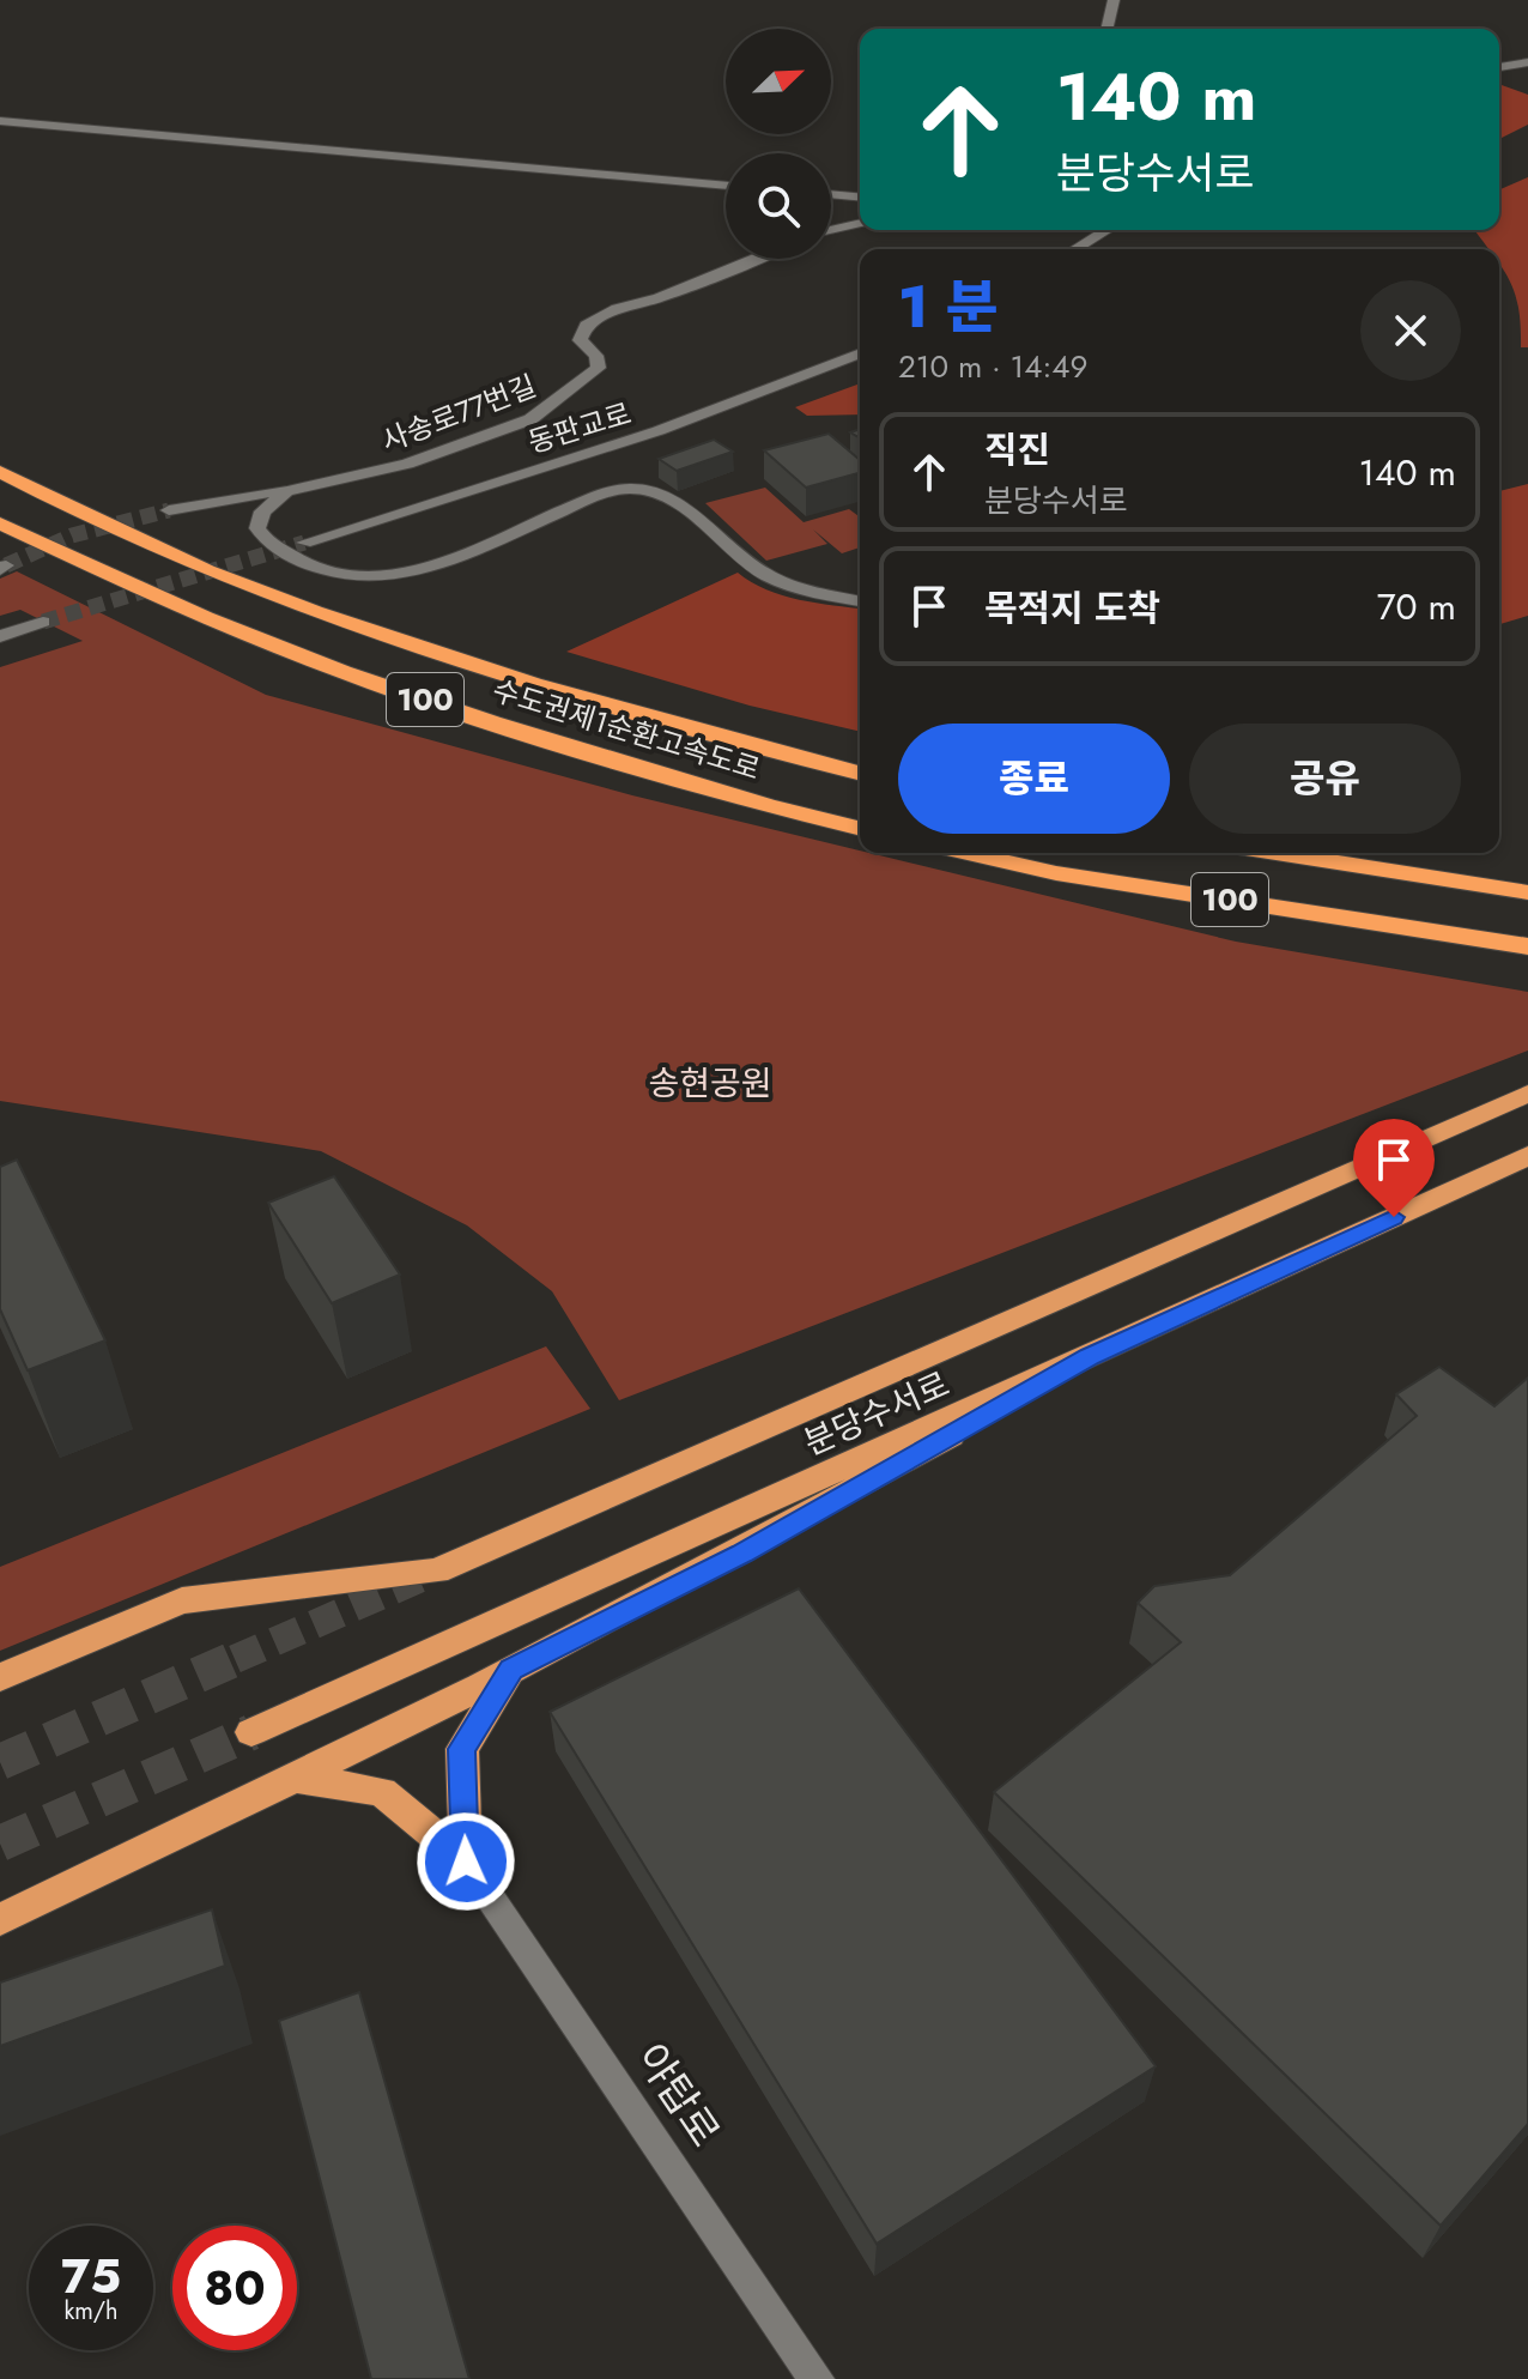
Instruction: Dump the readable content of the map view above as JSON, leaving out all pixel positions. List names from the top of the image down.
{
  "streets": {
    "highway": ["100", "수도권제1순환고속도로", "분당수서로"],
    "street": ["사송로77번길", "동판교로", "야탑로"]
  },
  "parks": ["송현공원"],
  "north": "top right",
  "page": {
    "turn": ["140 m", "분당수서로"],
    "heading": ["1 분", "210 m · 14:49"],
    "list": [
      {
        "name": "직진",
        "note": "분당수서로",
        "value": "140 m"
      },
      {
        "name": "목적지 도착",
        "value": "70 m"
      }
    ],
    "buttons": ["종료", "공유"],
    "speed": "75 km/h",
    "limit": "80"
  }
}
